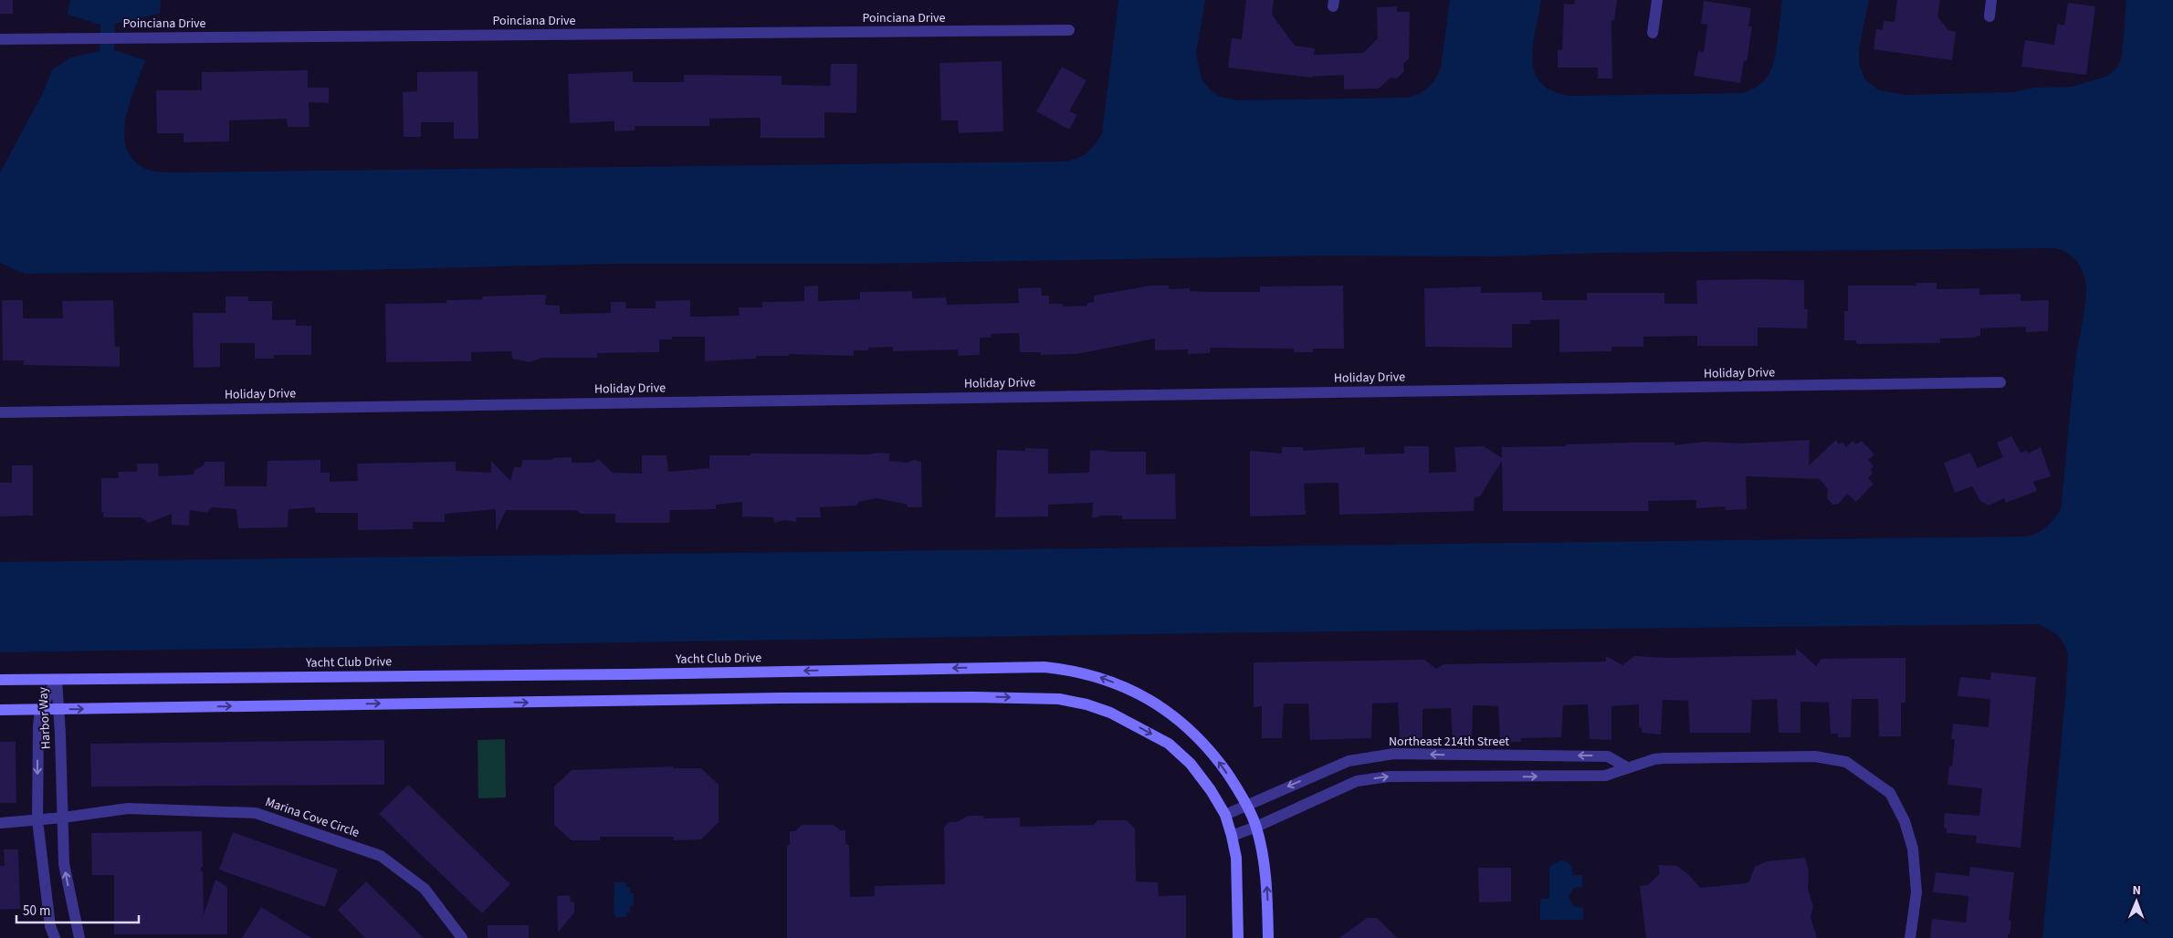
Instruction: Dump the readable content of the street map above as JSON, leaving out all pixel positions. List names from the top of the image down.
{
  "streets": {
    "street": [
      "Poinciana Drive",
      "Holiday Drive",
      "Yacht Club Drive",
      "Harbor Way",
      "Northeast 214th Street",
      "Marina Cove Circle"
    ]
  },
  "crossings": [
    ["Yacht Club Drive", "Harbor Way"],
    ["Yacht Club Drive", "Northeast 214th Street"],
    ["Harbor Way", "Marina Cove Circle"]
  ],
  "scale_bar": "50 m",
  "north": "top"
}
